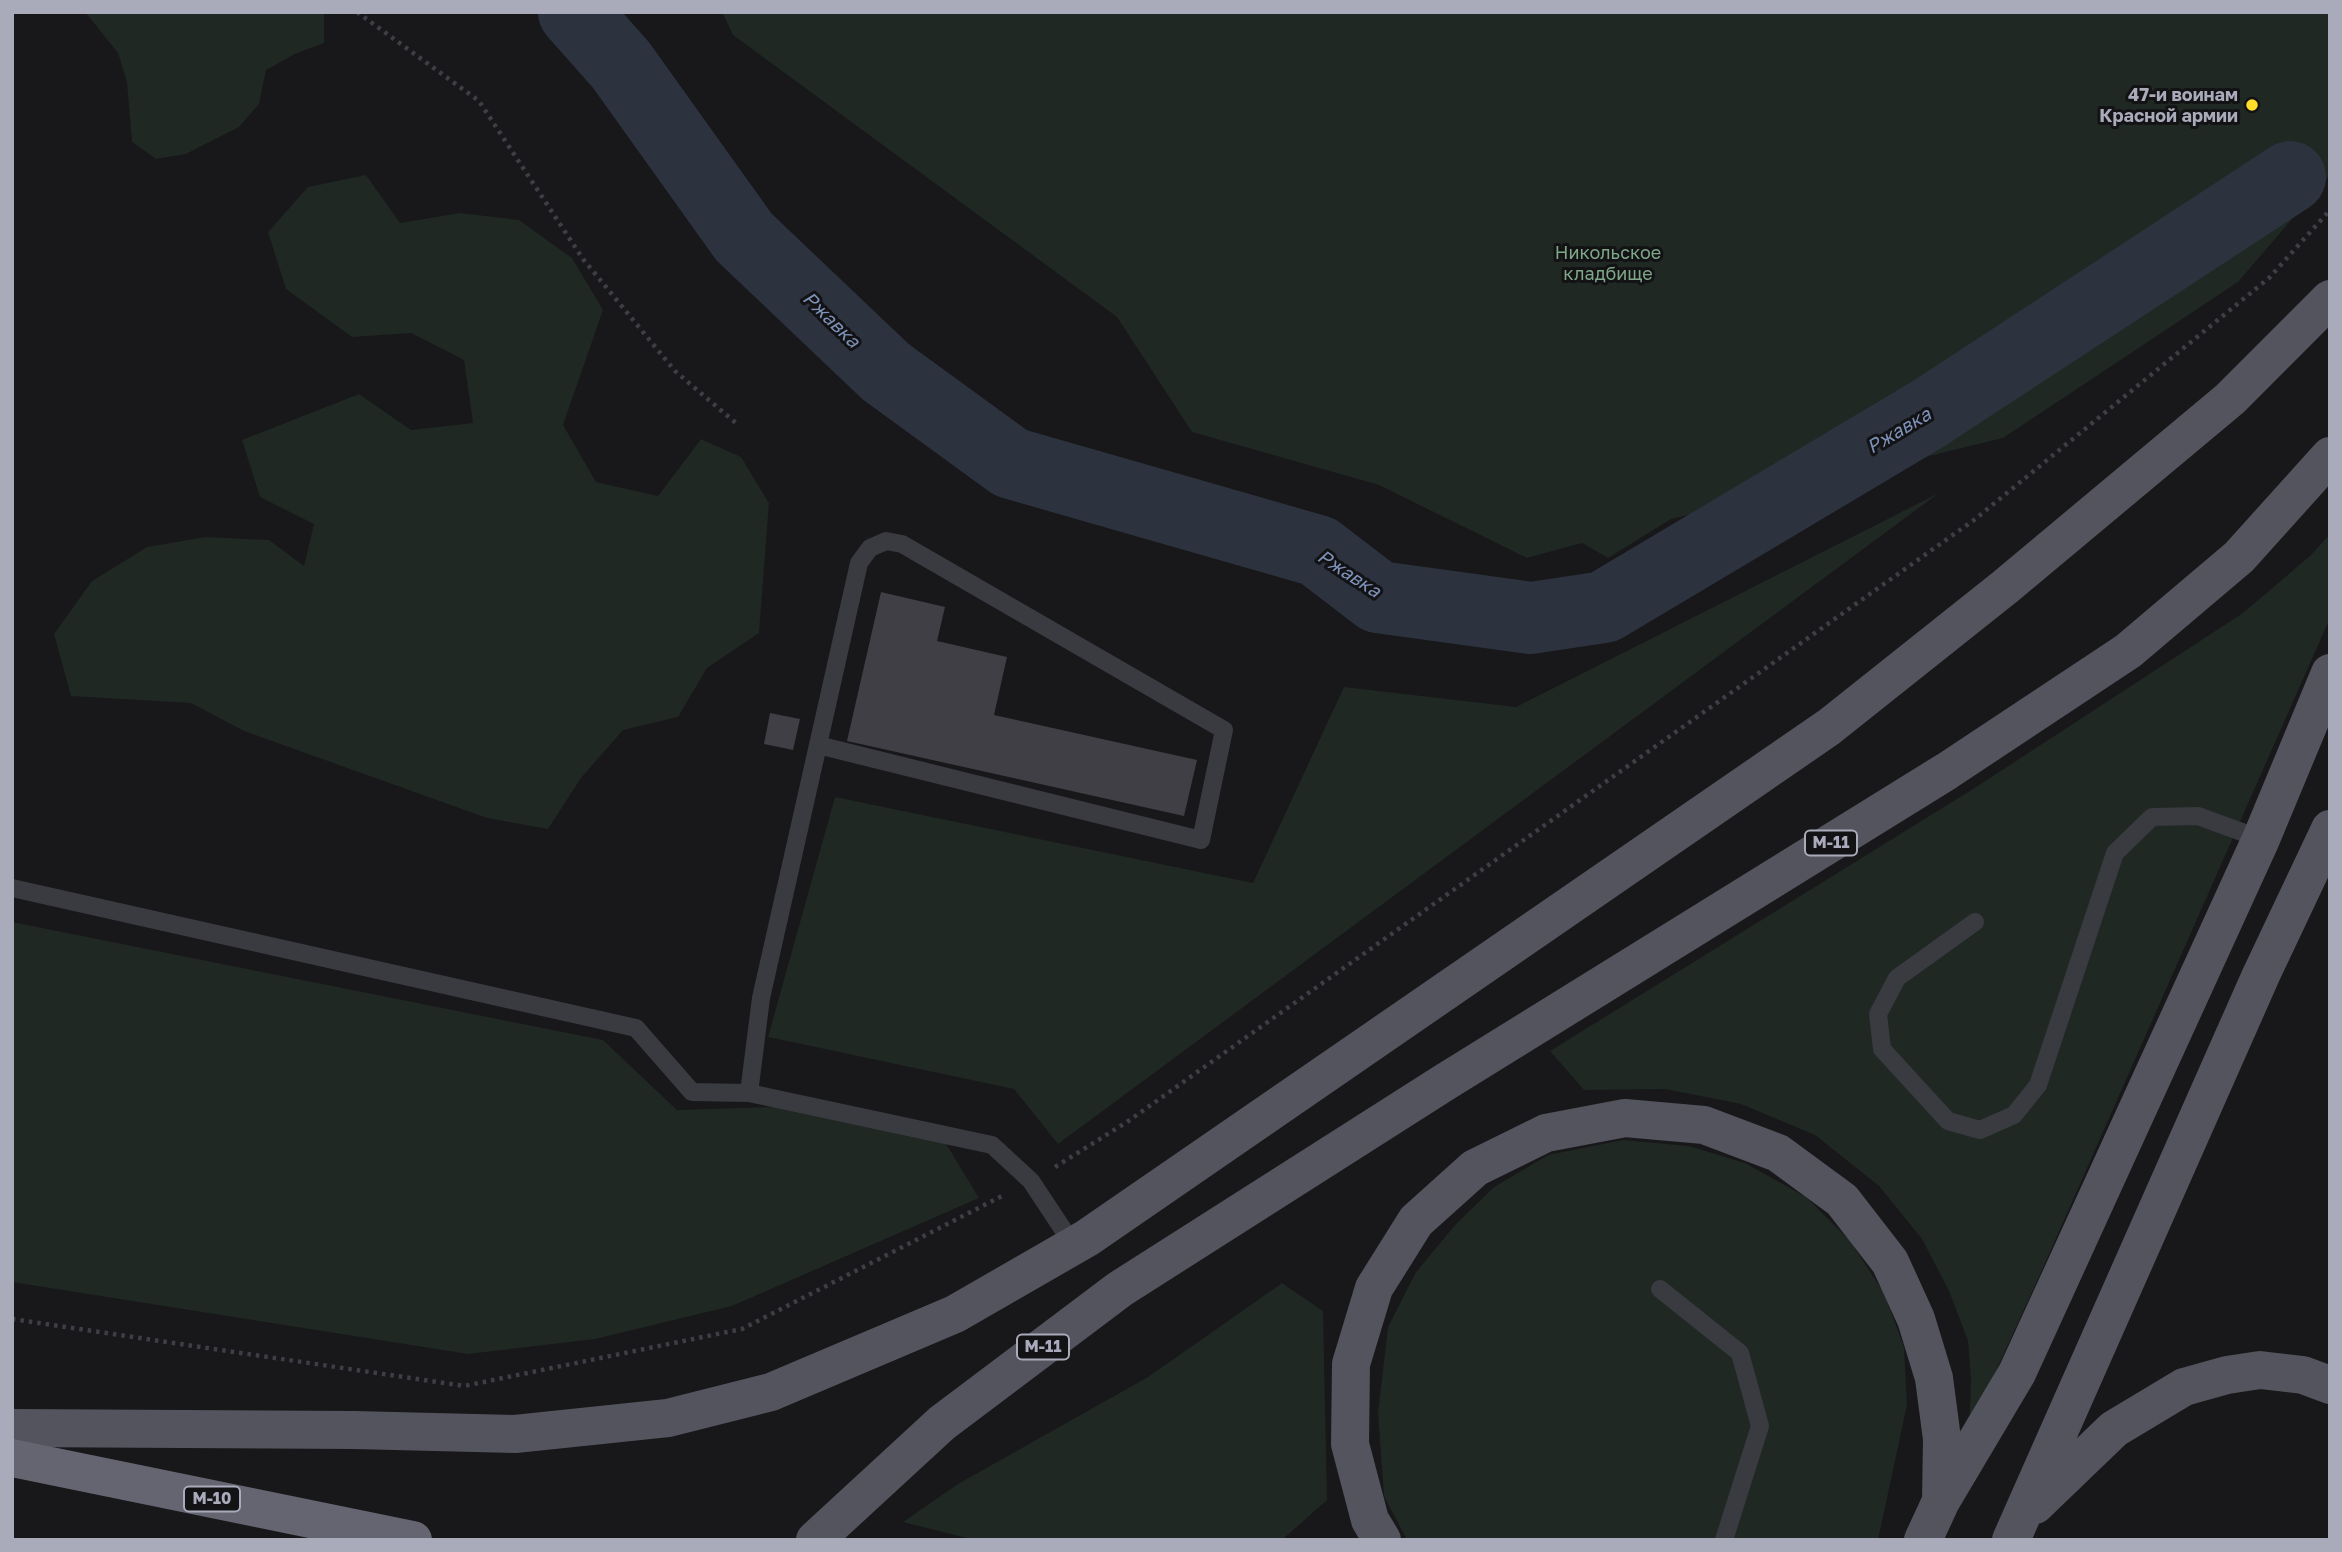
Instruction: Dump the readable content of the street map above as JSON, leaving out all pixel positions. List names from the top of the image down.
{
  "streets": {
    "highway": ["М-10"],
    "main road": ["М-11"]
  },
  "water": ["Ржавка"],
  "parks": ["Никольское кладбище"],
  "places": ["47-и воинам Красной армии"]
}
